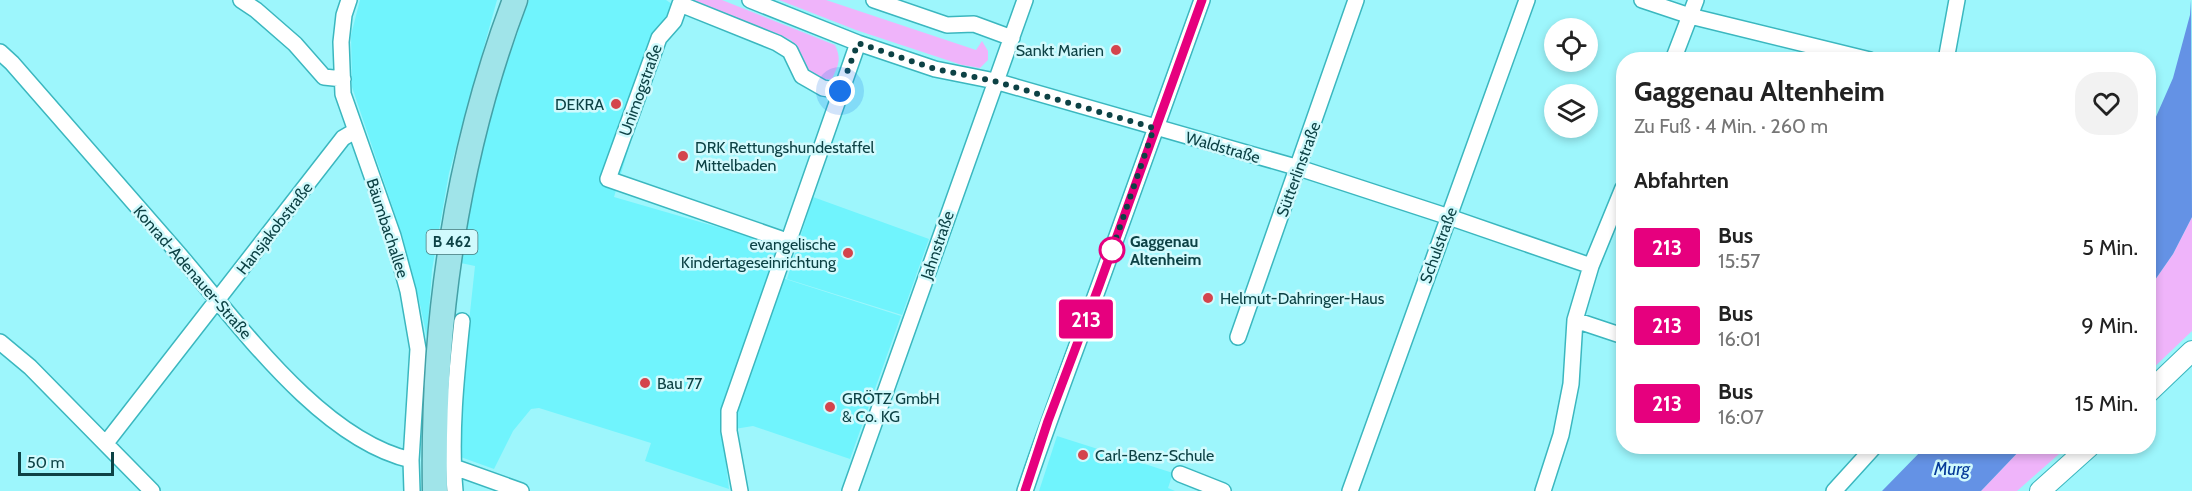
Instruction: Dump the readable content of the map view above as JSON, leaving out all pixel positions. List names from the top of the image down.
{
  "streets": {
    "main road": ["B 462"],
    "street": [
      "Unimogstraße",
      "Waldstraße",
      "Sütterlinstraße",
      "Hansjakobstraße",
      "Bäumbachallee",
      "Jahnstraße",
      "Schulstraße",
      "Konrad-Adenauer-Straße"
    ]
  },
  "crossings": [
    ["Waldstraße", "Sütterlinstraße"],
    ["Waldstraße", "Jahnstraße"],
    ["Waldstraße", "Schulstraße"],
    ["Hansjakobstraße", "Bäumbachallee"],
    ["Hansjakobstraße", "Konrad-Adenauer-Straße"],
    ["Bäumbachallee", "Konrad-Adenauer-Straße"]
  ],
  "water": ["Murg"],
  "places": [
    "Sankt Marien",
    "DEKRA",
    "DRK Rettungshundestaffel Mittelbaden",
    "Gaggenau Altenheim",
    "evangelische Kindertageseinrichtung",
    "Helmut-Dahringer-Haus",
    "Bau 77",
    "GRÖTZ GmbH & Co. KG",
    "Carl-Benz-Schule"
  ],
  "lines": ["bus line 213"],
  "scale_bar": "50 m",
  "page": {
    "on_map": "213",
    "heading": [
      ["Gaggenau Altenheim", "Zu Fuß · 4 Min. · 260 m"],
      "Abfahrten"
    ],
    "list": [
      {
        "mark": "213",
        "name": "Bus",
        "note": "15:57",
        "value": "5 Min."
      },
      {
        "mark": "213",
        "name": "Bus",
        "note": "16:01",
        "value": "9 Min."
      },
      {
        "mark": "213",
        "name": "Bus",
        "note": "16:07",
        "value": "15 Min."
      }
    ],
    "scale": "50 m"
  }
}
